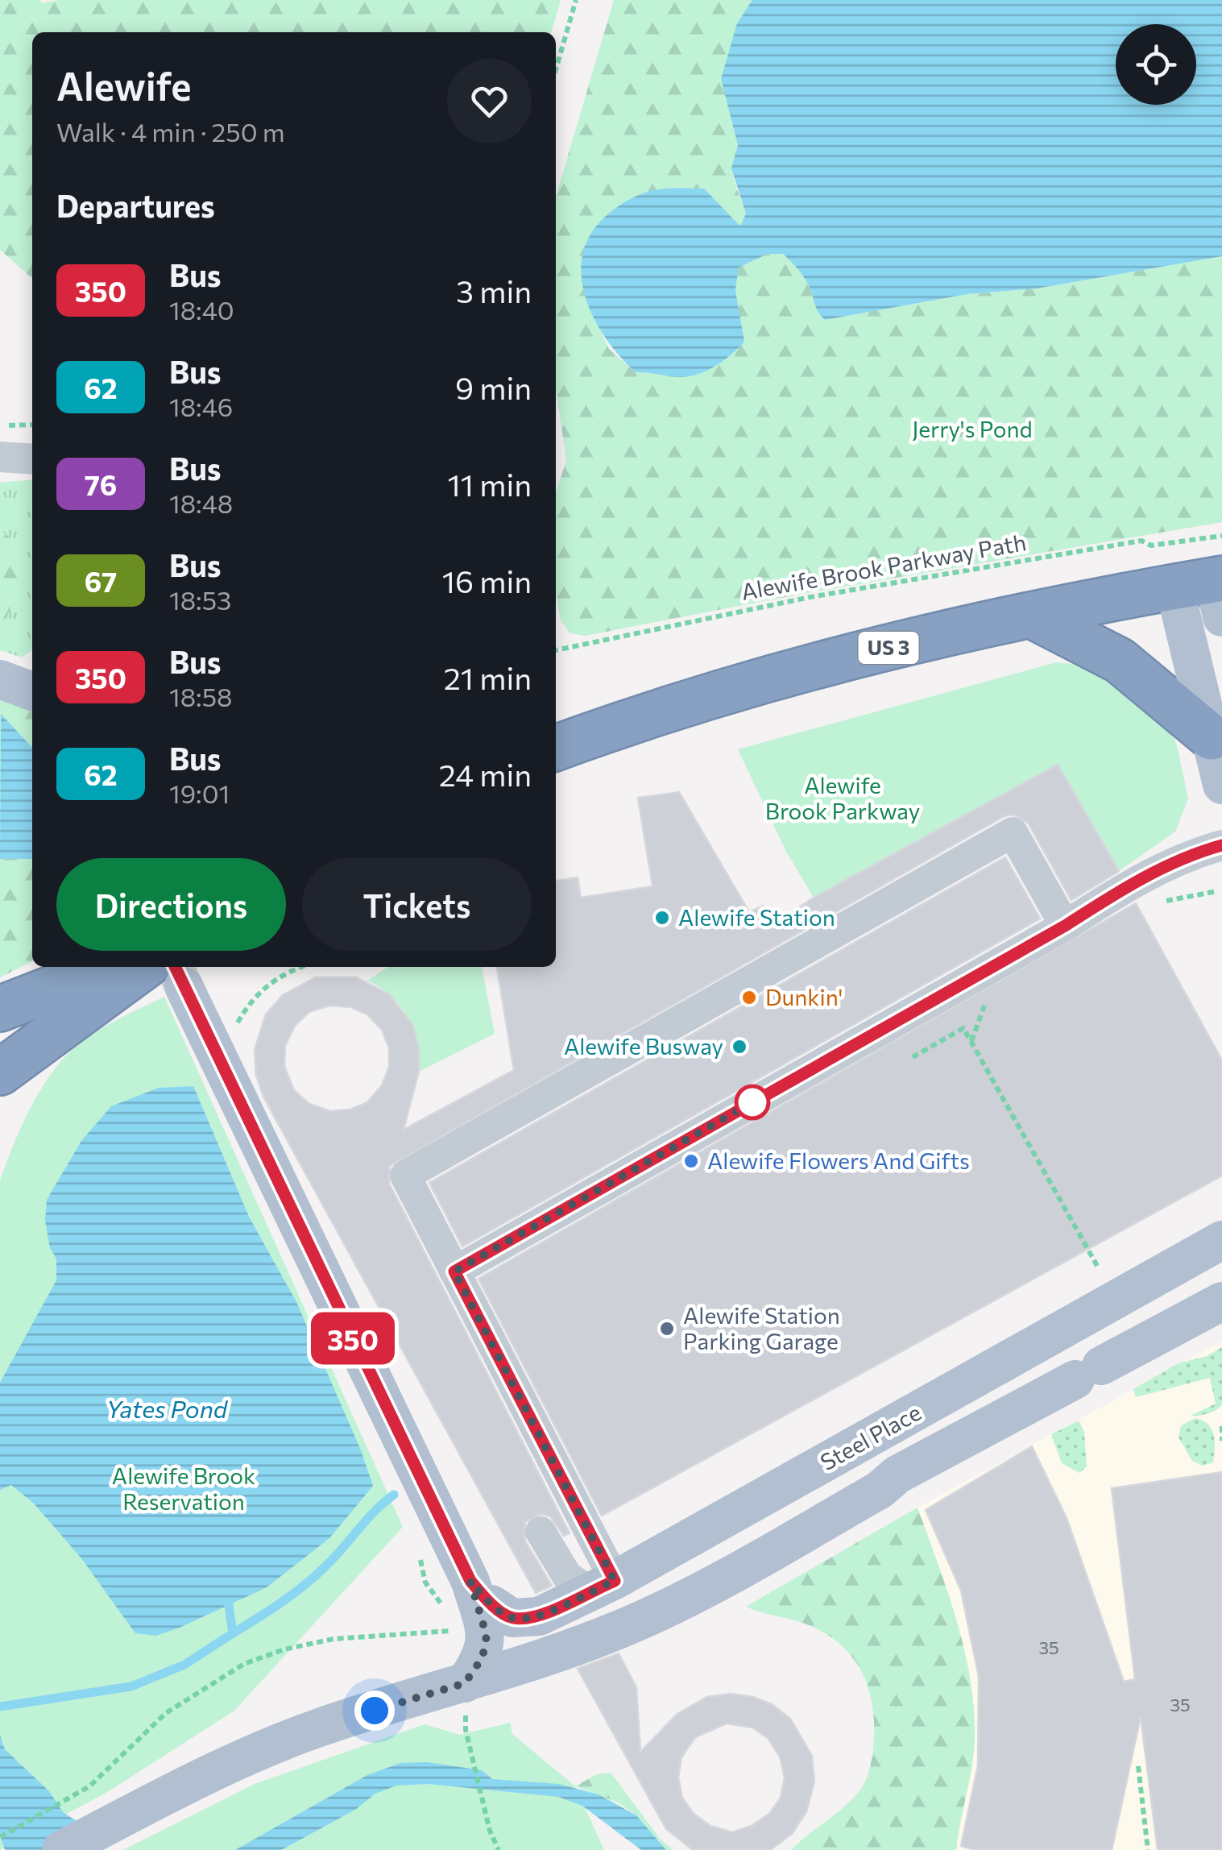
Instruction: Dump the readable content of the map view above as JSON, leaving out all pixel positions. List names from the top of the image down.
{
  "streets": {
    "highway": ["US 3"],
    "main road": ["Steel Place"],
    "path": ["Alewife Brook Parkway Path"]
  },
  "water": ["Yates Pond"],
  "parks": ["Jerry's Pond", "Alewife Brook Parkway", "Alewife Brook Reservation"],
  "places": [
    "Alewife Station",
    "Dunkin'",
    "Alewife Busway",
    "Alewife Flowers And Gifts",
    "Alewife Station Parking Garage"
  ],
  "lines": ["bus line 350"],
  "house_numbers": ["35", "35"],
  "page": {
    "on_map": "350",
    "heading": [
      ["Alewife", "Walk · 4 min · 250 m"],
      "Departures"
    ],
    "list": [
      {
        "mark": "350",
        "name": "Bus",
        "note": "18:40",
        "value": "3 min"
      },
      {
        "mark": "62",
        "name": "Bus",
        "note": "18:46",
        "value": "9 min"
      },
      {
        "mark": "76",
        "name": "Bus",
        "note": "18:48",
        "value": "11 min"
      },
      {
        "mark": "67",
        "name": "Bus",
        "note": "18:53",
        "value": "16 min"
      },
      {
        "mark": "350",
        "name": "Bus",
        "note": "18:58",
        "value": "21 min"
      },
      {
        "mark": "62",
        "name": "Bus",
        "note": "19:01",
        "value": "24 min"
      }
    ],
    "buttons": ["Directions", "Tickets"]
  }
}
